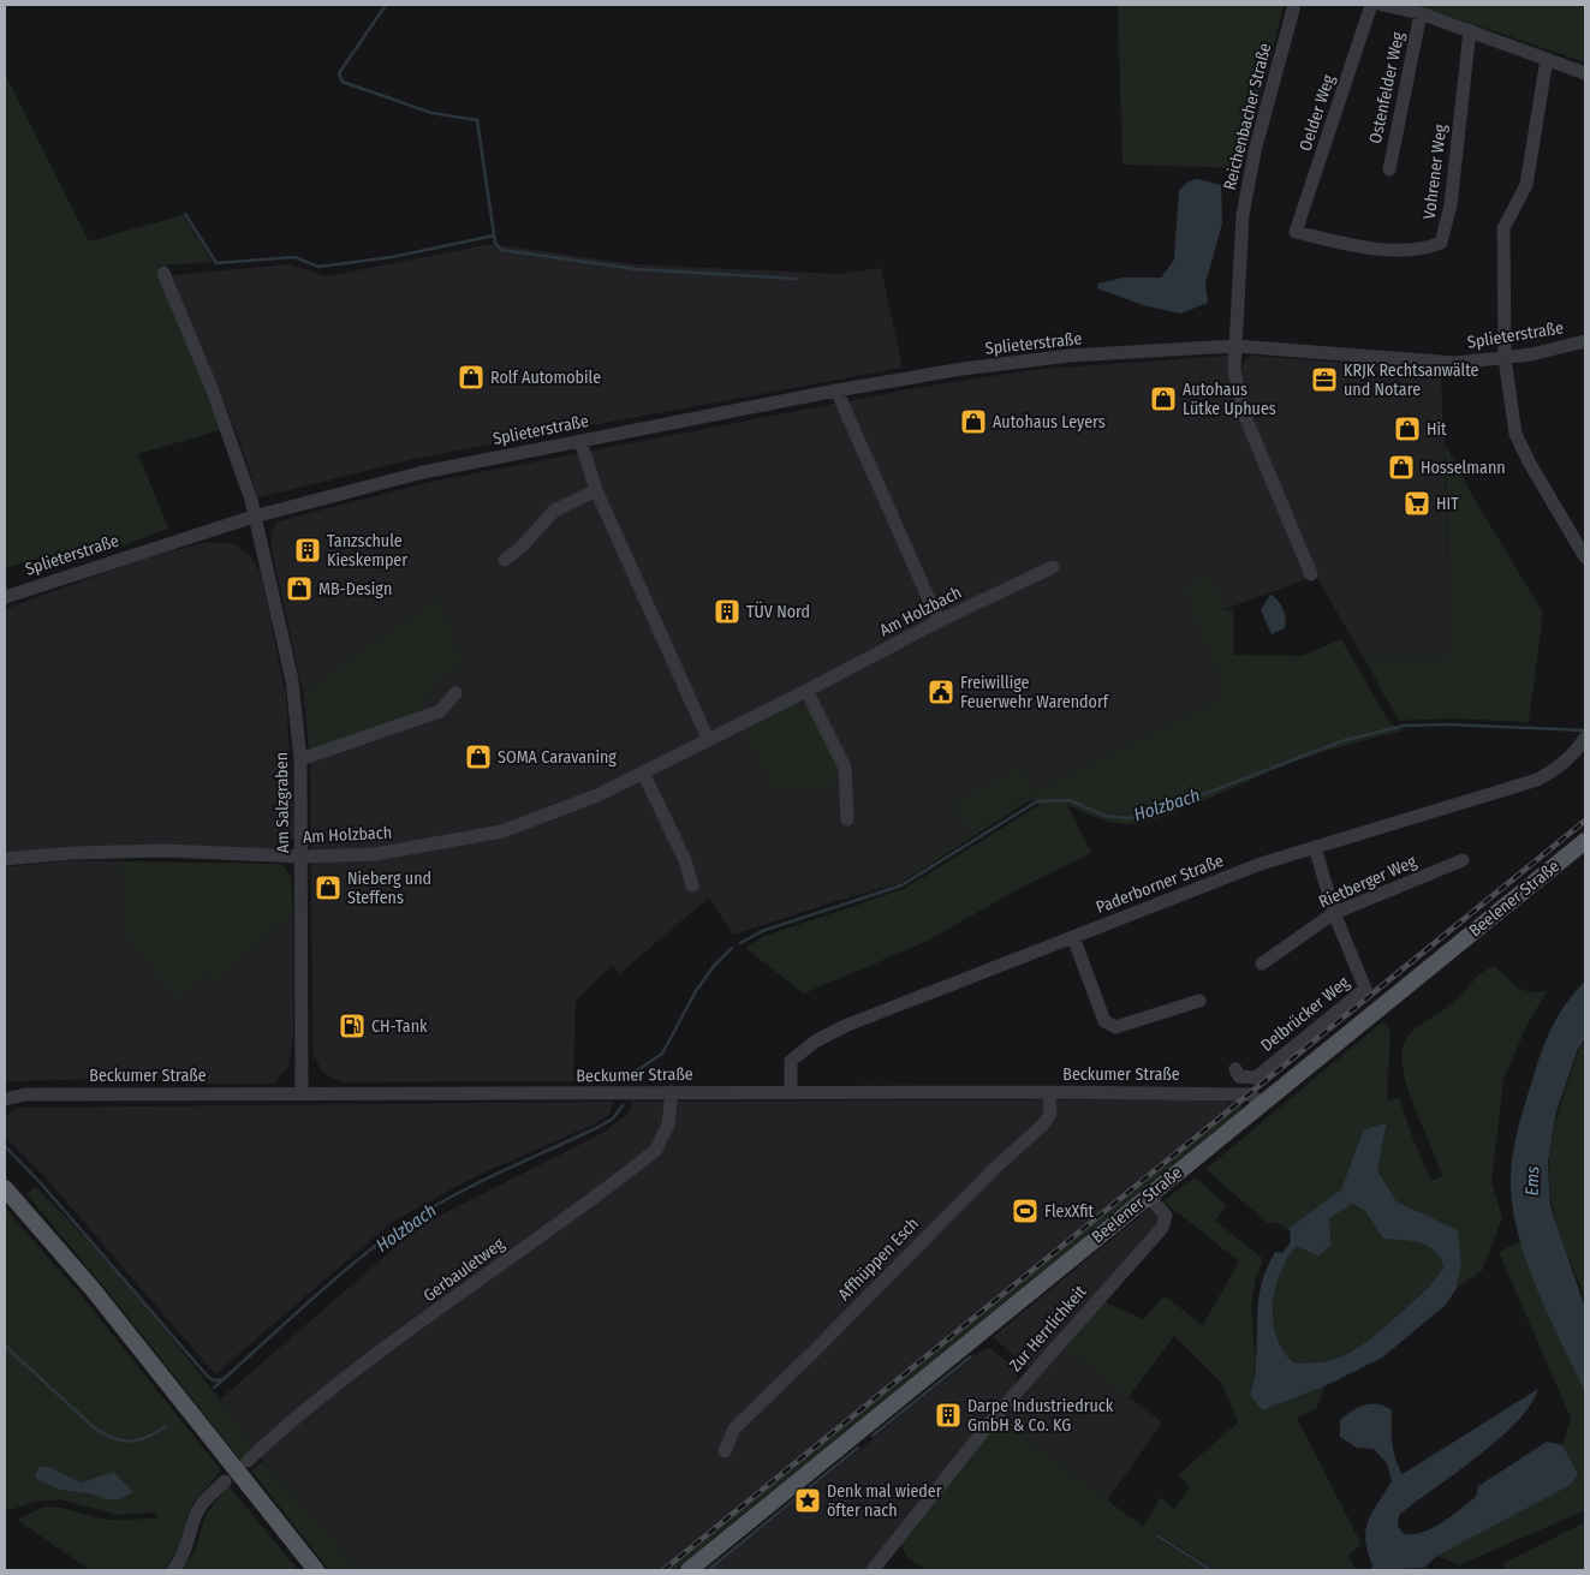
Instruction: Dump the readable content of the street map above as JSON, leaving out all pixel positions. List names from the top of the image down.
{
  "streets": {
    "main road": ["Beelener Straße"],
    "street": [
      "Ostenfelder Weg",
      "Oelder Weg",
      "Reichenbacher Straße",
      "Vohrener Weg",
      "Splieterstraße",
      "Am Holzbach",
      "Am Salzgraben",
      "Rietberger Weg",
      "Paderborner Straße",
      "Delbrücker Weg",
      "Beckumer Straße",
      "Affhüppen Esch",
      "Gerbauletweg",
      "Zur Herrlichkeit"
    ]
  },
  "crossings": [
    ["Oelder Weg", "Vohrener Weg"],
    ["Reichenbacher Straße", "Splieterstraße"],
    ["Splieterstraße", "Am Salzgraben"],
    ["Am Holzbach", "Am Salzgraben"],
    ["Am Salzgraben", "Beckumer Straße"],
    ["Rietberger Weg", "Delbrücker Weg"],
    ["Paderborner Straße", "Delbrücker Weg"],
    ["Paderborner Straße", "Beckumer Straße"],
    ["Beelener Straße", "Beckumer Straße"],
    ["Beelener Straße", "Zur Herrlichkeit"],
    ["Beckumer Straße", "Affhüppen Esch"],
    ["Beckumer Straße", "Gerbauletweg"]
  ],
  "water": ["Holzbach", "Ems"],
  "places": {
    "shop": [
      "Rolf Automobile",
      "Autohaus Lütke Uphues",
      "Autohaus Leyers",
      "Hit",
      "Hosselmann",
      "MB-Design",
      "SOMA Caravaning",
      "Nieberg und Steffens"
    ],
    "office": ["KRJK Rechtsanwälte und Notare"],
    "supermarket": ["HIT"],
    "building": ["Tanzschule Kieskemper", "TÜV Nord", "Darpe Industriedruck GmbH & Co. KG"],
    "public building": ["Freiwillige Feuerwehr Warendorf"],
    "fuel station": ["CH-Tank"],
    "sports": ["FlexXfit"],
    "place": ["Denk mal wieder öfter nach"]
  }
}
